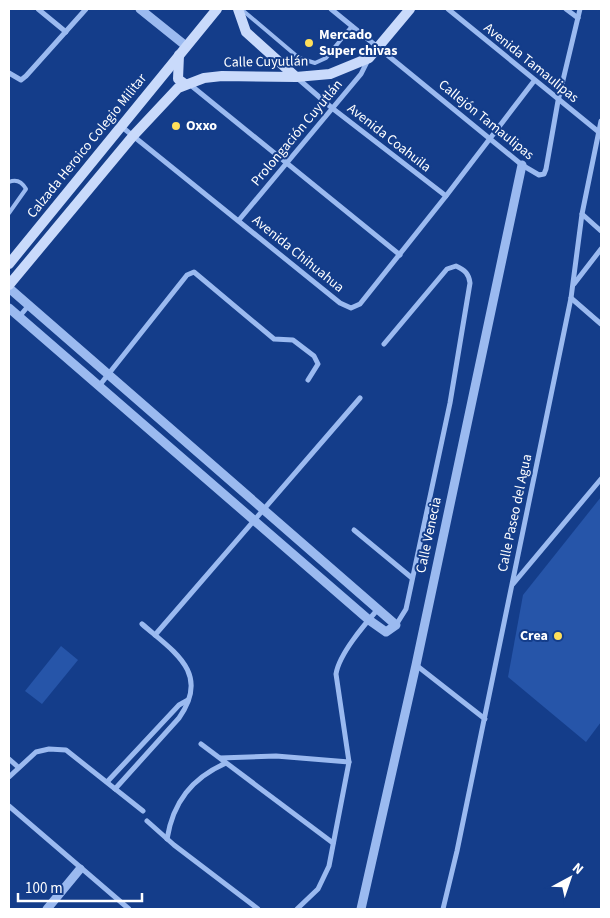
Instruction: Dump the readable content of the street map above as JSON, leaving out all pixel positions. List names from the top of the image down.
{
  "streets": {
    "main road": ["Calle Cuyutlán", "Calzada Heroico Colegio Militar"],
    "street": [
      "Avenida Tamaulipas",
      "Callejón Tamaulipas",
      "Prolongación Cuyutlán",
      "Avenida Coahuila",
      "Avenida Chihuahua",
      "Calle Paseo del Agua",
      "Calle Venecia"
    ]
  },
  "crossings": [
    ["Calle Cuyutlán", "Callejón Tamaulipas"],
    ["Calle Cuyutlán", "Prolongación Cuyutlán"],
    ["Calle Cuyutlán", "Avenida Coahuila"],
    ["Calle Cuyutlán", "Calzada Heroico Colegio Militar"],
    ["Avenida Tamaulipas", "Callejón Tamaulipas"],
    ["Avenida Tamaulipas", "Avenida Chihuahua"],
    ["Avenida Tamaulipas", "Calle Paseo del Agua"],
    ["Callejón Tamaulipas", "Avenida Chihuahua"],
    ["Callejón Tamaulipas", "Calle Venecia"],
    ["Prolongación Cuyutlán", "Avenida Coahuila"],
    ["Prolongación Cuyutlán", "Avenida Chihuahua"],
    ["Avenida Coahuila", "Avenida Chihuahua"],
    ["Calzada Heroico Colegio Militar", "Avenida Chihuahua"]
  ],
  "places": ["Mercado Super chivas", "Oxxo", "Crea"],
  "scale_bar": "100 m",
  "north": "top right"
}
